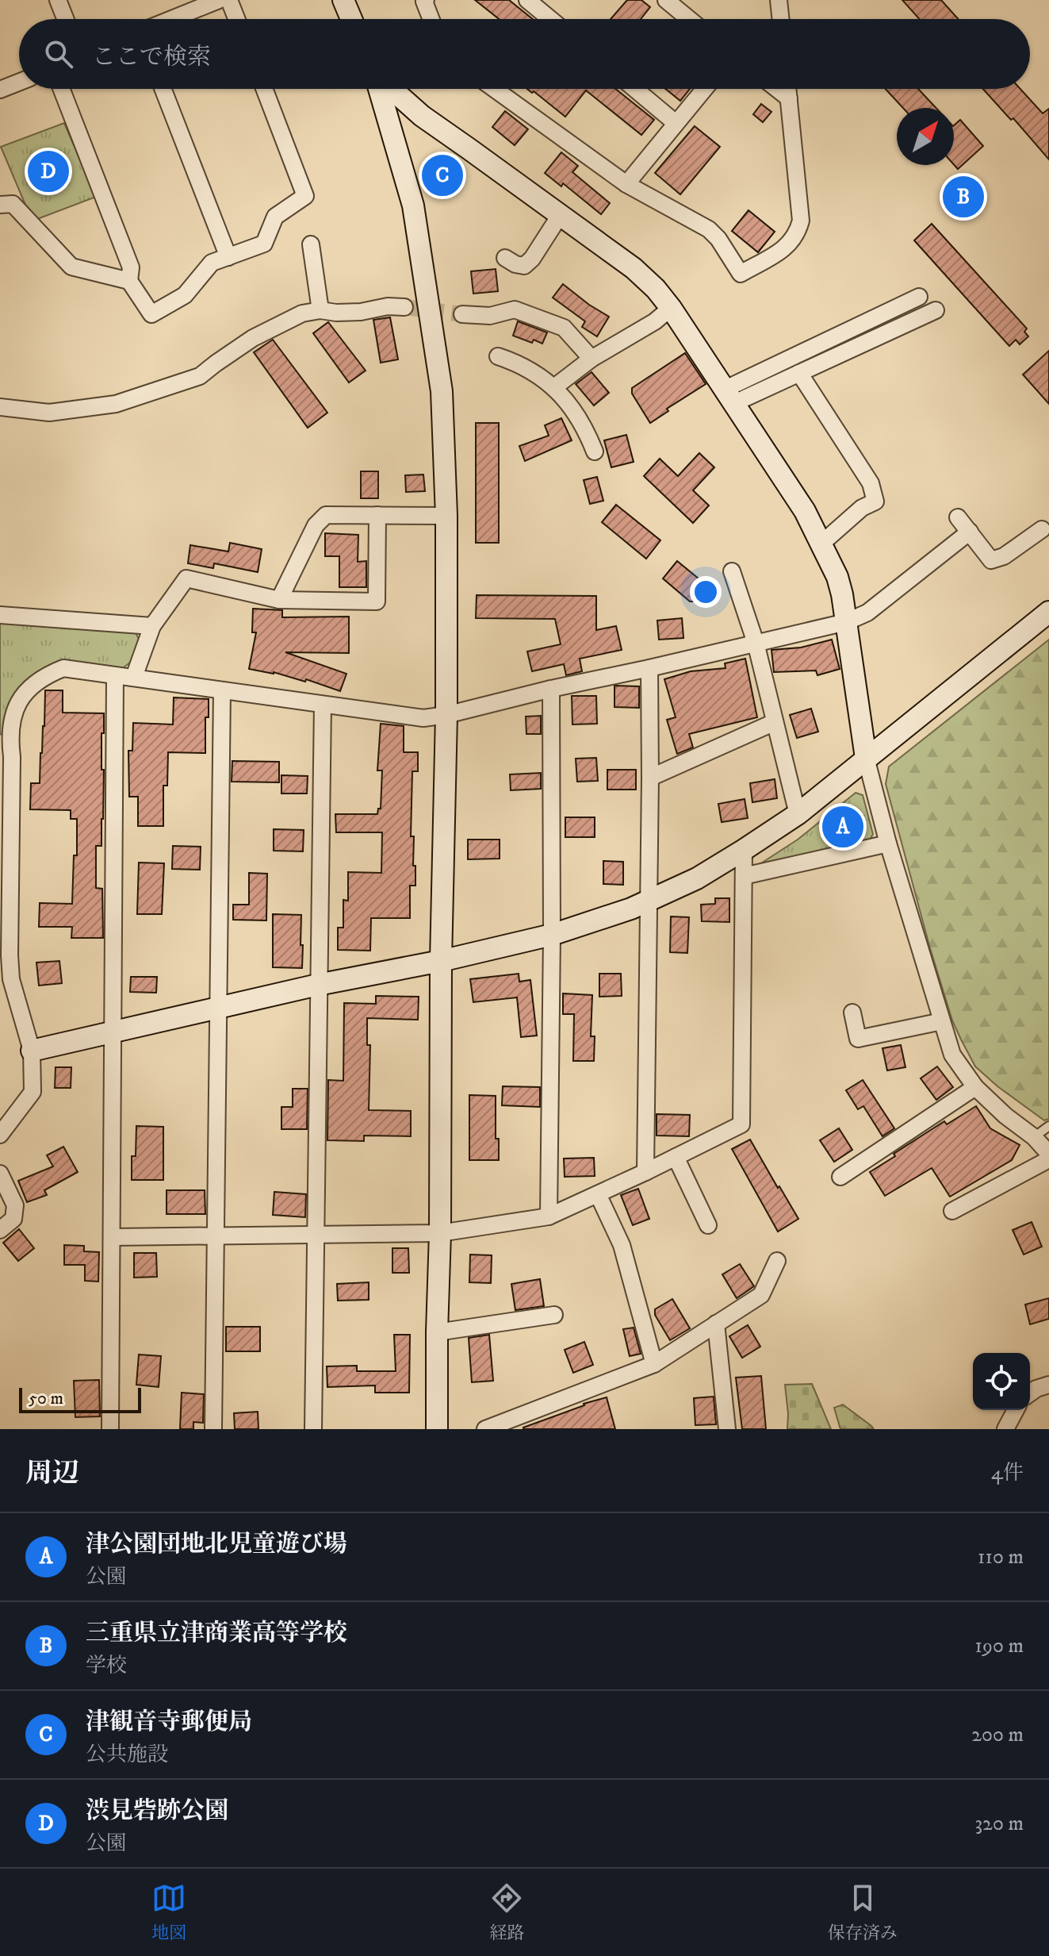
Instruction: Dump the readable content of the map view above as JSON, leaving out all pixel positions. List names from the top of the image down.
{
  "scale_bar": "50 m",
  "north": "top right",
  "page": {
    "search": "ここで検索",
    "pins": [
      "D",
      "C",
      "B",
      "A"
    ],
    "scale": "50 m",
    "heading": ["周辺", "4件"],
    "list": [
      {
        "mark": "A",
        "name": "津公園団地北児童遊び場",
        "note": "公園",
        "value": "110 m"
      },
      {
        "mark": "B",
        "name": "三重県立津商業高等学校",
        "note": "学校",
        "value": "190 m"
      },
      {
        "mark": "C",
        "name": "津観音寺郵便局",
        "note": "公共施設",
        "value": "200 m"
      },
      {
        "mark": "D",
        "name": "渋見砦跡公園",
        "note": "公園",
        "value": "320 m"
      }
    ],
    "nav": ["地図", "経路", "保存済み"]
  }
}
